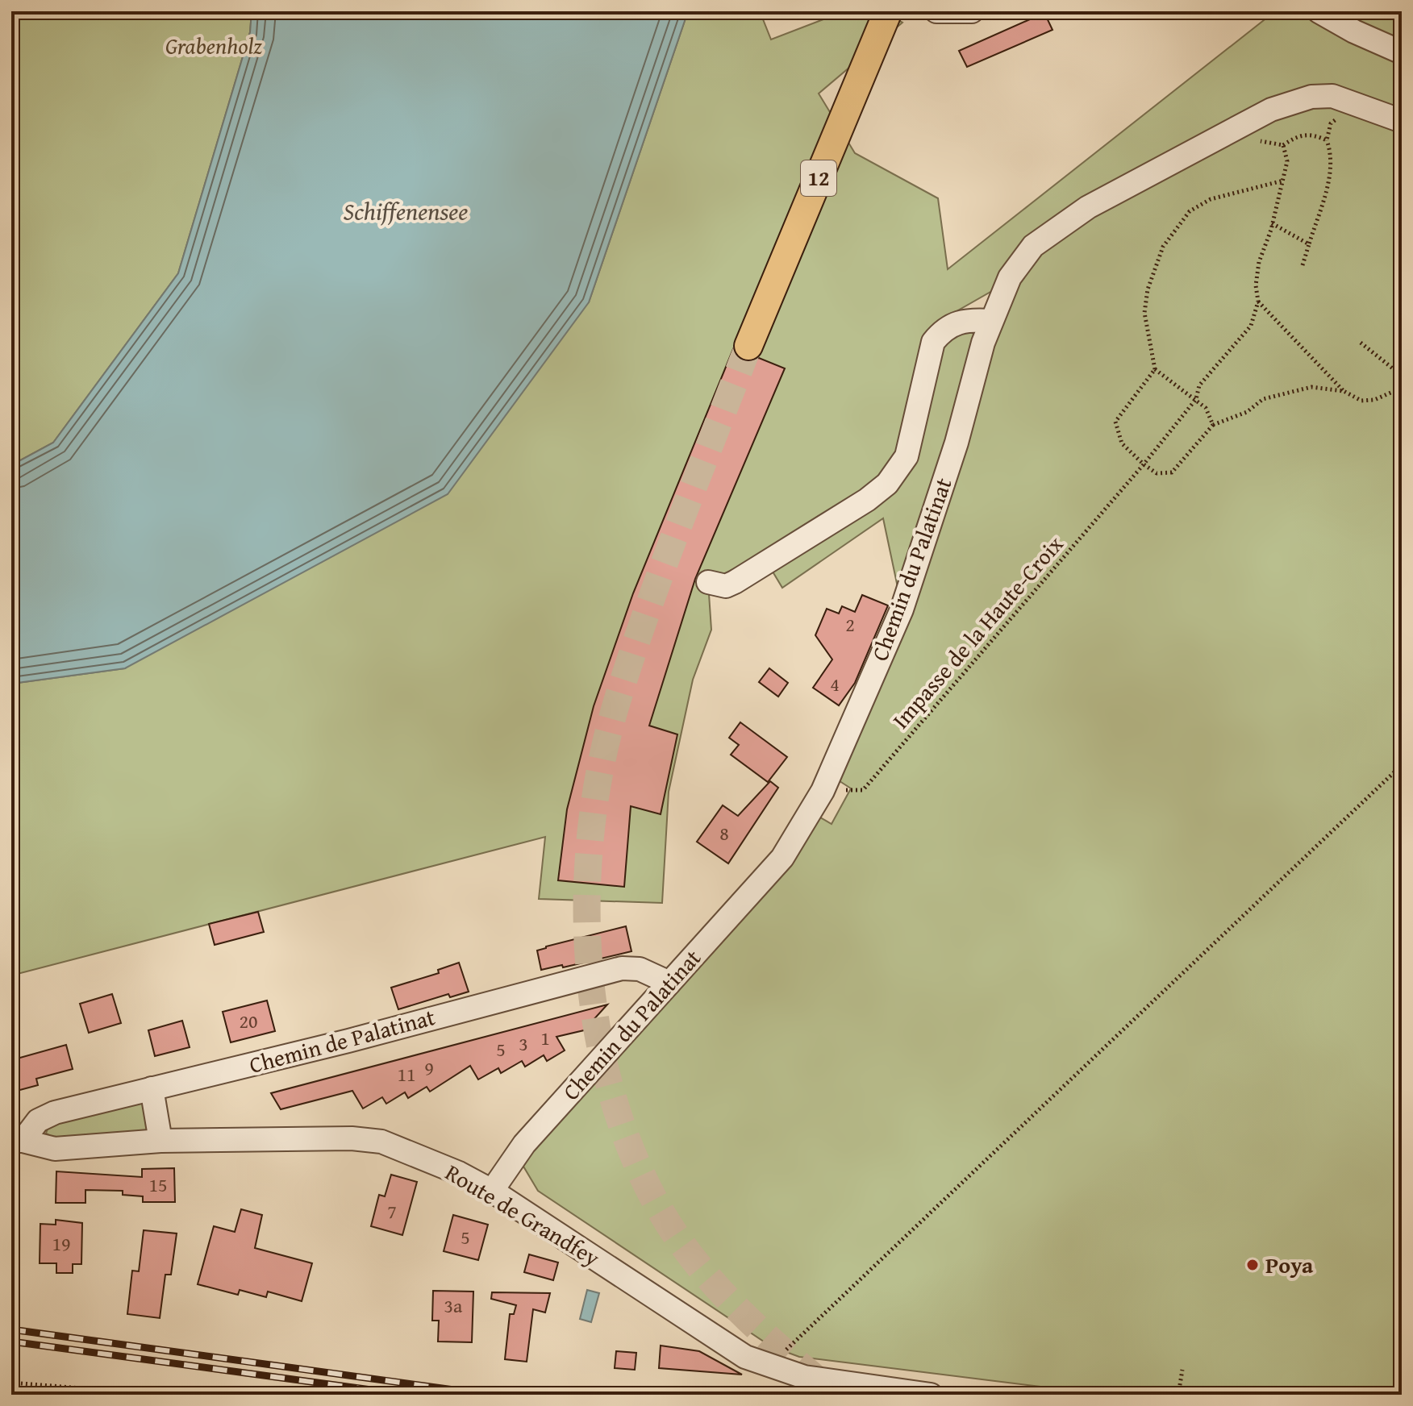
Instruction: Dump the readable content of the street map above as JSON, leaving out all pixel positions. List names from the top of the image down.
{
  "streets": {
    "main road": ["12"],
    "street": ["Chemin du Palatinat", "Chemin de Palatinat", "Route de Grandfey"],
    "path": ["Impasse de la Haute-Croix"]
  },
  "crossings": [
    ["Chemin du Palatinat", "Impasse de la Haute-Croix"],
    ["Chemin du Palatinat", "Chemin de Palatinat"],
    ["Chemin du Palatinat", "Route de Grandfey"],
    ["Chemin de Palatinat", "Route de Grandfey"]
  ],
  "water": ["Schiffenensee"],
  "parks": ["Grabenholz"],
  "places": ["Poya"],
  "house_numbers": [
    "2",
    "4",
    "8",
    "20",
    "1",
    "3",
    "5",
    "9",
    "11",
    "15",
    "7",
    "5",
    "19",
    "3a"
  ]
}
